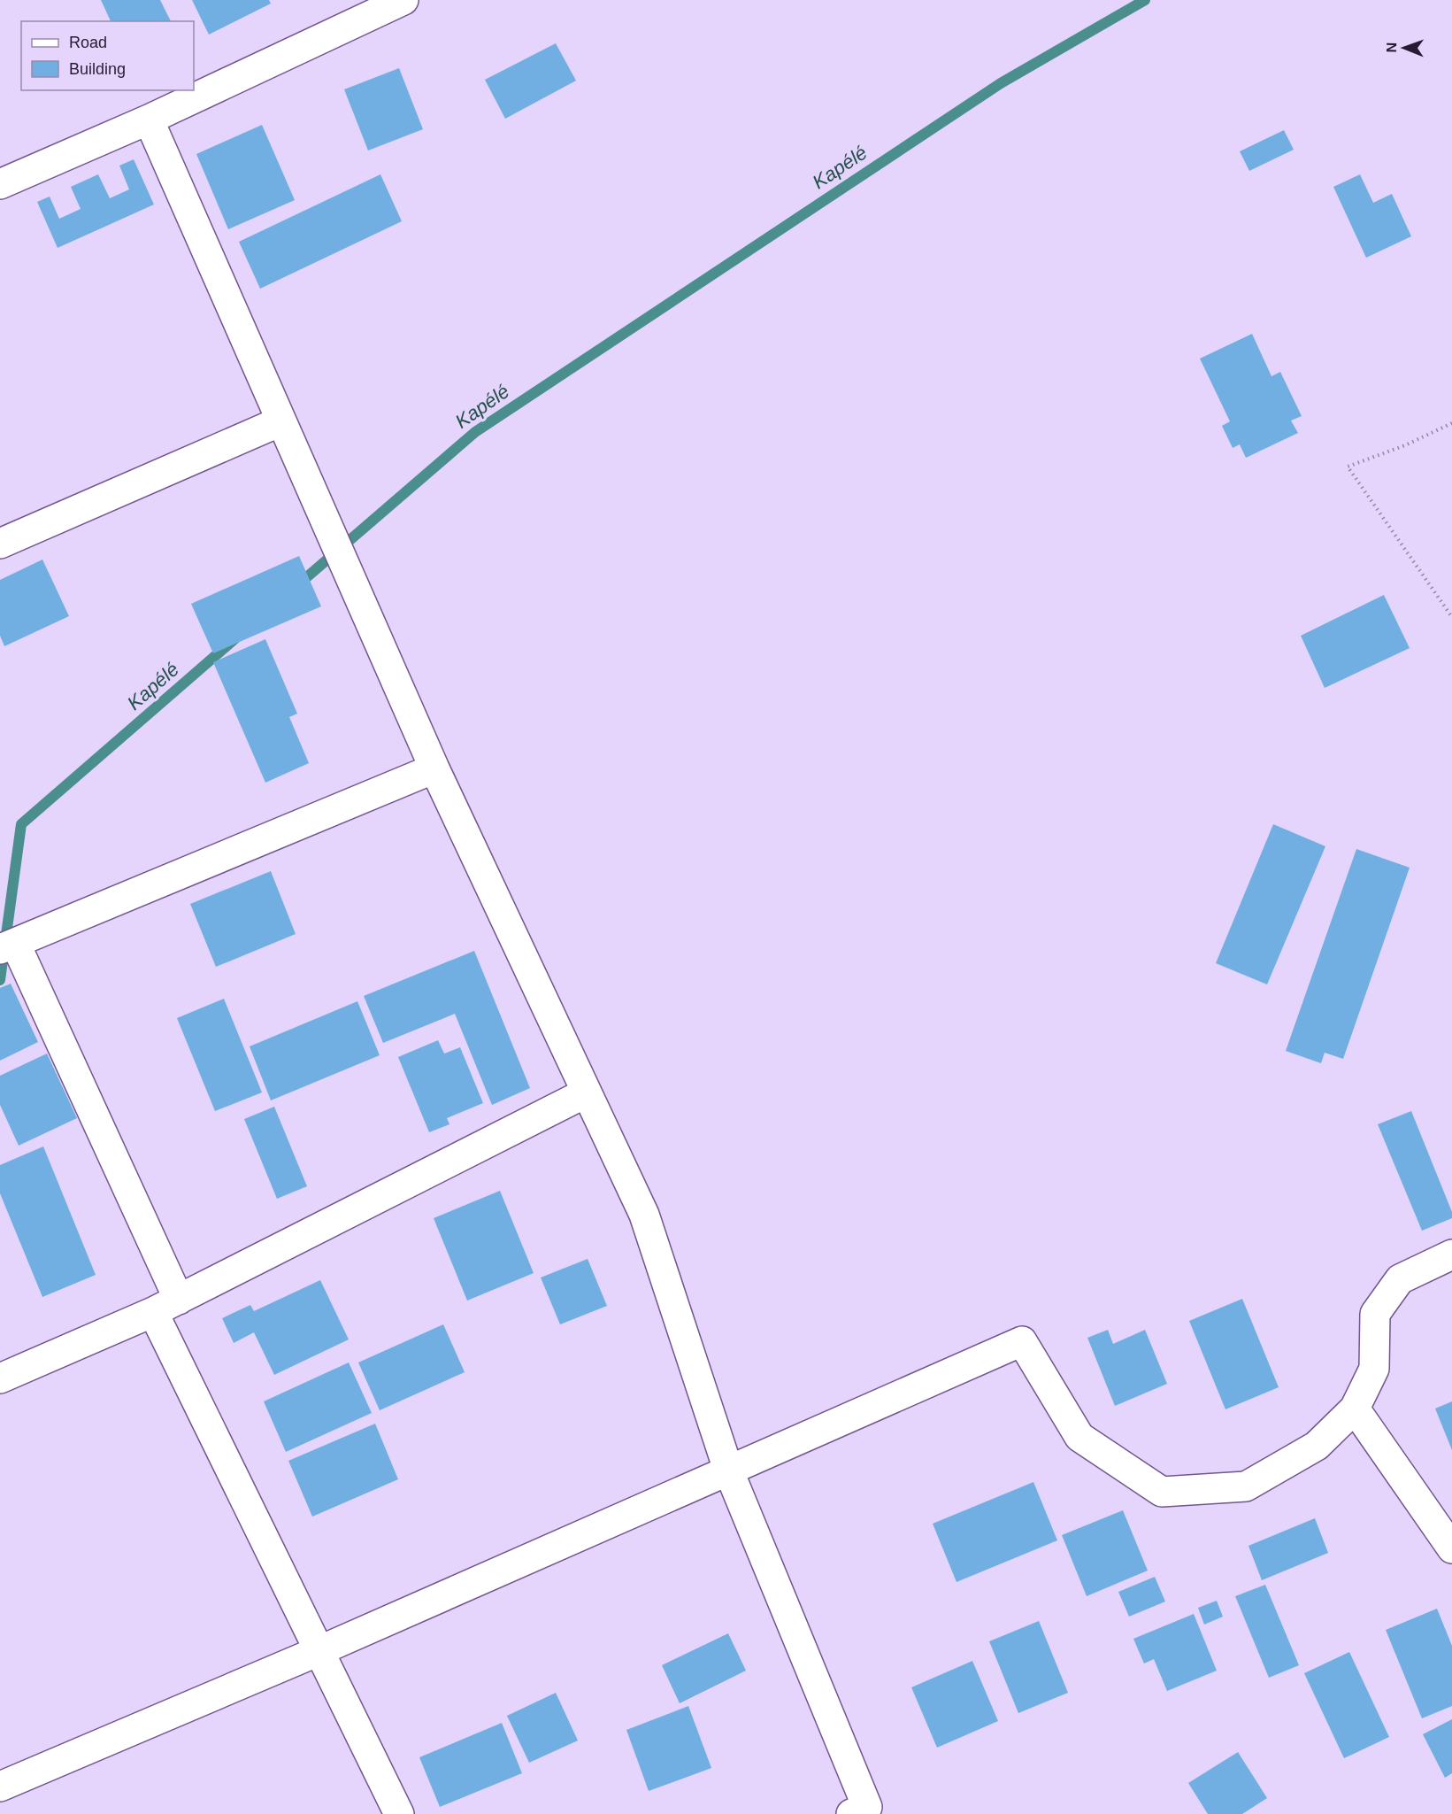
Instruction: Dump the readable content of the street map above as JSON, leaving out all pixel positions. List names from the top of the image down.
{
  "water": ["Kapélé"],
  "legend": ["Road", "Building"],
  "north": "left"
}
